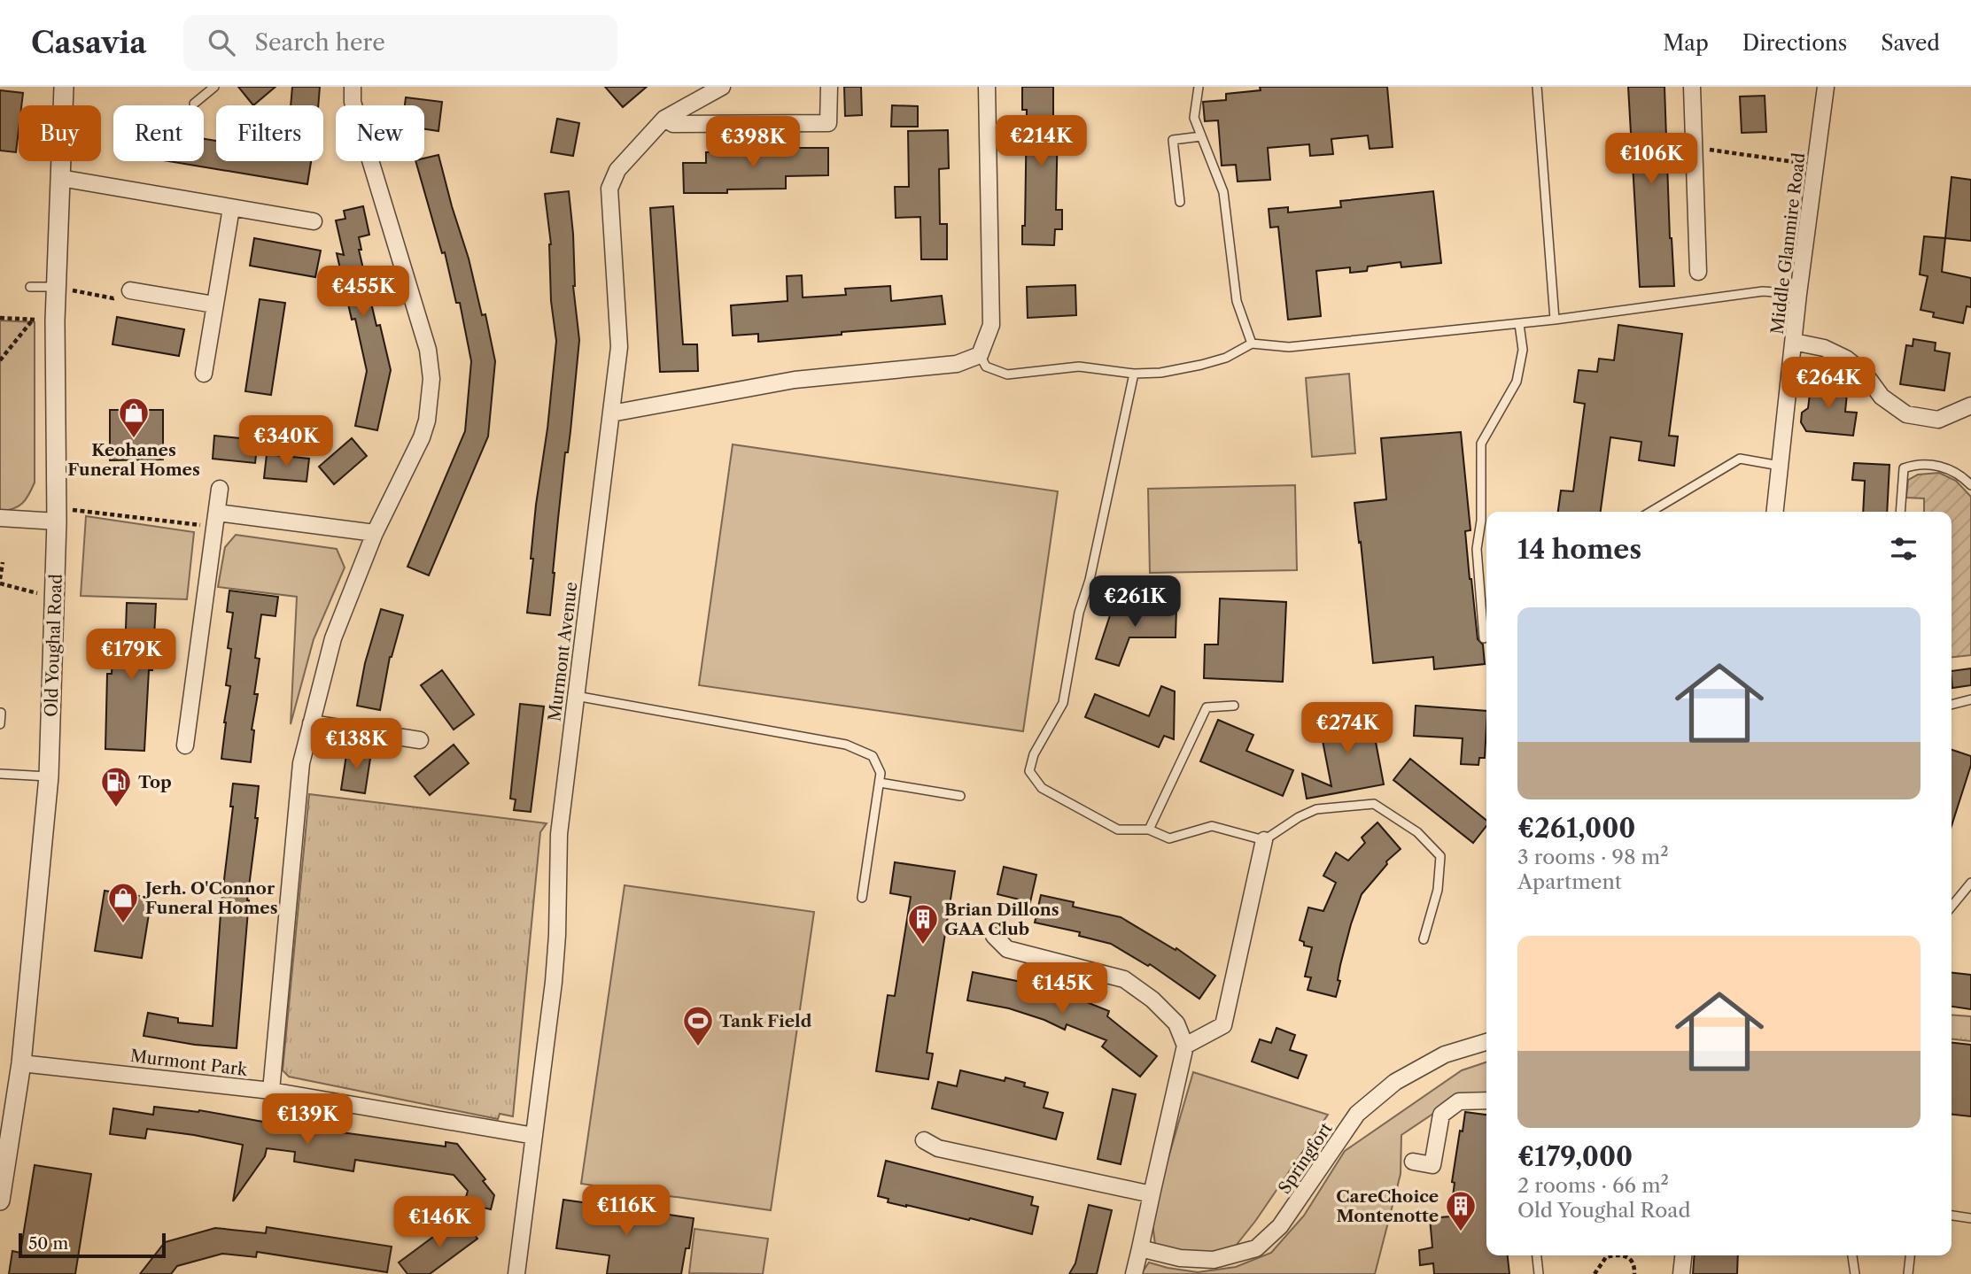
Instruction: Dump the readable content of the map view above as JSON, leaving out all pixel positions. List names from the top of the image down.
{
  "streets": {
    "street": [
      "Middle Glanmire Road",
      "Old Youghal Road",
      "Murmont Avenue",
      "Murmont Park",
      "Springfort"
    ]
  },
  "crossings": [
    ["Old Youghal Road", "Murmont Park"],
    ["Murmont Avenue", "Murmont Park"]
  ],
  "places": {
    "shop": ["Keohanes Funeral Homes", "Jerh. O'Connor Funeral Homes"],
    "fuel station": ["Top"],
    "building": ["Brian Dillons GAA Club", "CareChoice Montenotte"],
    "sports": ["Tank Field"]
  },
  "scale_bar": "50 m",
  "page": {
    "header": "Casavia",
    "search": "Search here",
    "nav": ["Map", "Directions", "Saved"],
    "chip": [
      "Buy",
      "Rent",
      "Filters",
      "New"
    ],
    "price": [
      "€214K",
      "€398K",
      "€106K",
      "€455K",
      "€264K",
      "€340K",
      "€261K",
      "€179K",
      "€274K",
      "€138K",
      "€145K",
      "€139K",
      "€116K",
      "€146K"
    ],
    "heading": "14 homes",
    "list": [
      {
        "name": "€261,000",
        "note": "3 rooms · 98 m² · Apartment"
      },
      {
        "name": "€179,000",
        "note": "2 rooms · 66 m² · Old Youghal Road"
      }
    ],
    "scale": "50 m"
  }
}
